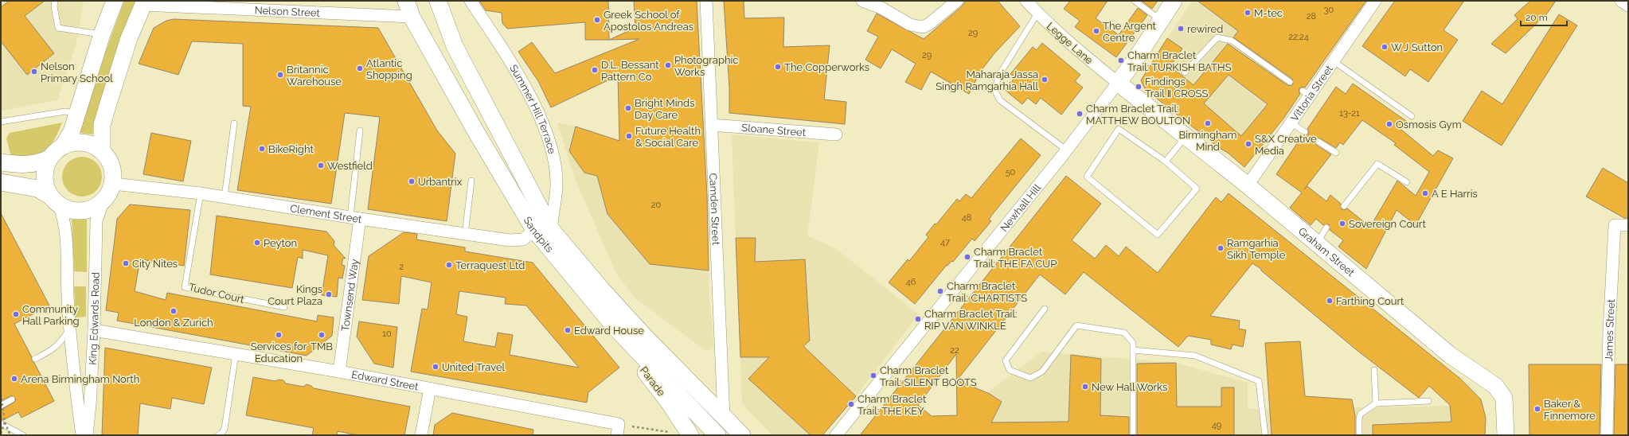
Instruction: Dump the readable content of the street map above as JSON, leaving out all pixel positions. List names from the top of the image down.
{
  "streets": {
    "street": [
      "Nelson Street",
      "Legge Lane",
      "Vittoria Street",
      "Summer Hill Terrace",
      "Sloane Street",
      "Newhall Hill",
      "Camden Street",
      "Clement Street",
      "Sandpits",
      "Graham Street",
      "Townsend Way",
      "King Edwards Road",
      "James Street",
      "Edward Street",
      "Parade"
    ],
    "lane": ["Tudor Court"]
  },
  "crossings": [
    ["Nelson Street", "Sandpits"],
    ["Legge Lane", "Newhall Hill"],
    ["Legge Lane", "Graham Street"],
    ["Vittoria Street", "Graham Street"],
    ["Summer Hill Terrace", "Sandpits"],
    ["Sloane Street", "Camden Street"],
    ["Newhall Hill", "Graham Street"],
    ["Camden Street", "Sandpits"],
    ["Clement Street", "Sandpits"],
    ["Clement Street", "Tudor Court"],
    ["Clement Street", "Townsend Way"],
    ["Clement Street", "King Edwards Road"],
    ["Sandpits", "Parade"],
    ["Townsend Way", "Edward Street"],
    ["King Edwards Road", "Edward Street"]
  ],
  "places": [
    "M-tec",
    "Greek School of Apostolos Andreas",
    "rewired",
    "The Argent Centre",
    "W J Sutton",
    "Charm Braclet Trail: TURKISH BATHS",
    "Photographic Works",
    "The Copperworks",
    "Atlantic Shopping",
    "D.L. Bessant Pattern Co",
    "Nelson Primary School",
    "Britannic Warehouse",
    "Maharaja Jassa Singh Ramgarhia Hall",
    "Findings Trail ‖ CROSS",
    "Bright Minds Day Care",
    "Charm Braclet Trail: MATTHEW BOULTON",
    "Birmingham Mind",
    "Osmosis Gym",
    "Future Health & Social Care",
    "S&X Creative Media",
    "BikeRight",
    "Westfield",
    "Urbantrix",
    "A E Harris",
    "Sovereign Court",
    "Peyton",
    "Ramgarhia Sikh Temple",
    "Charm Braclet Trail: THE FA CUP",
    "City Nites",
    "Terraquest Ltd",
    "Charm Braclet Trail: CHARTISTS",
    "Kings Court Plaza",
    "Farthing Court",
    "London & Zurich",
    "Community Hall Parking",
    "Charm Braclet Trail: RIP VAN WINKLE",
    "Edward House",
    "Services for Education",
    "TMB",
    "United Travel",
    "Charm Braclet Trail: SILENT BOOTS",
    "Arena Birmingham North",
    "New Hall Works",
    "Charm Braclet Trail: THE KEY",
    "Baker & Finnemore"
  ],
  "house_numbers": [
    "30",
    "28",
    "29",
    "22;24",
    "29",
    "13-21",
    "50",
    "20",
    "48",
    "47",
    "2",
    "46",
    "10",
    "22",
    "49"
  ],
  "scale_bar": "20 m"
}
